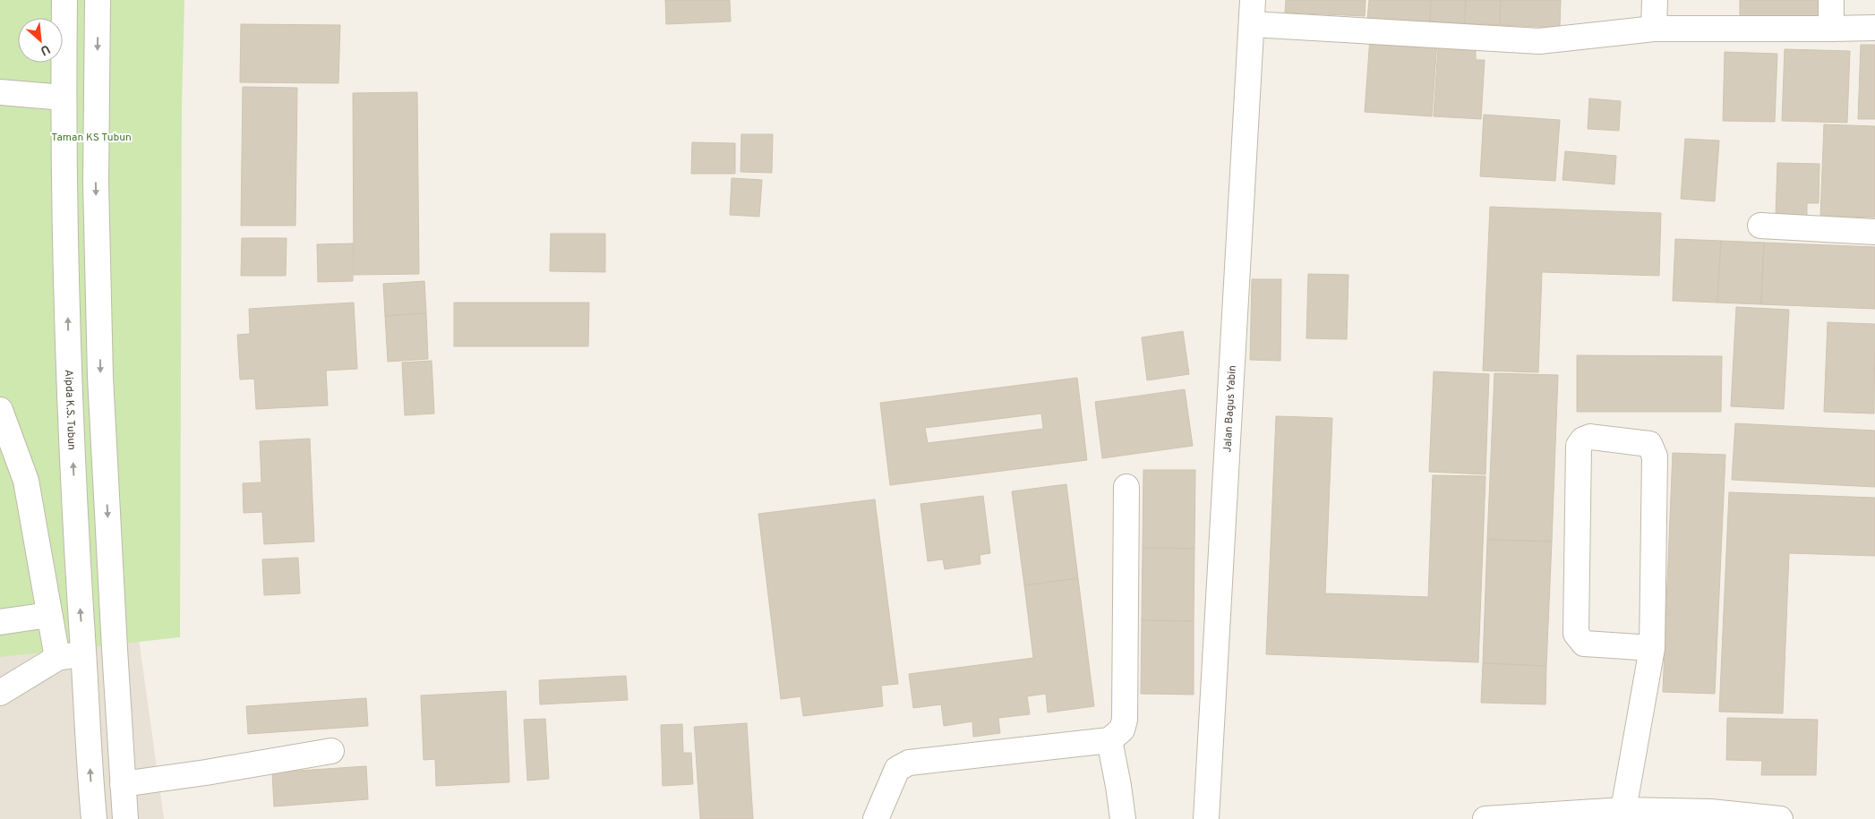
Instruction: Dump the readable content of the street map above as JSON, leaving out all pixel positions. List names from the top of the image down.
{
  "streets": {
    "street": ["Aipda K.S. Tubun", "Jalan Bagus Yabin"]
  },
  "parks": ["Taman KS Tubun"],
  "north": "bottom right"
}
